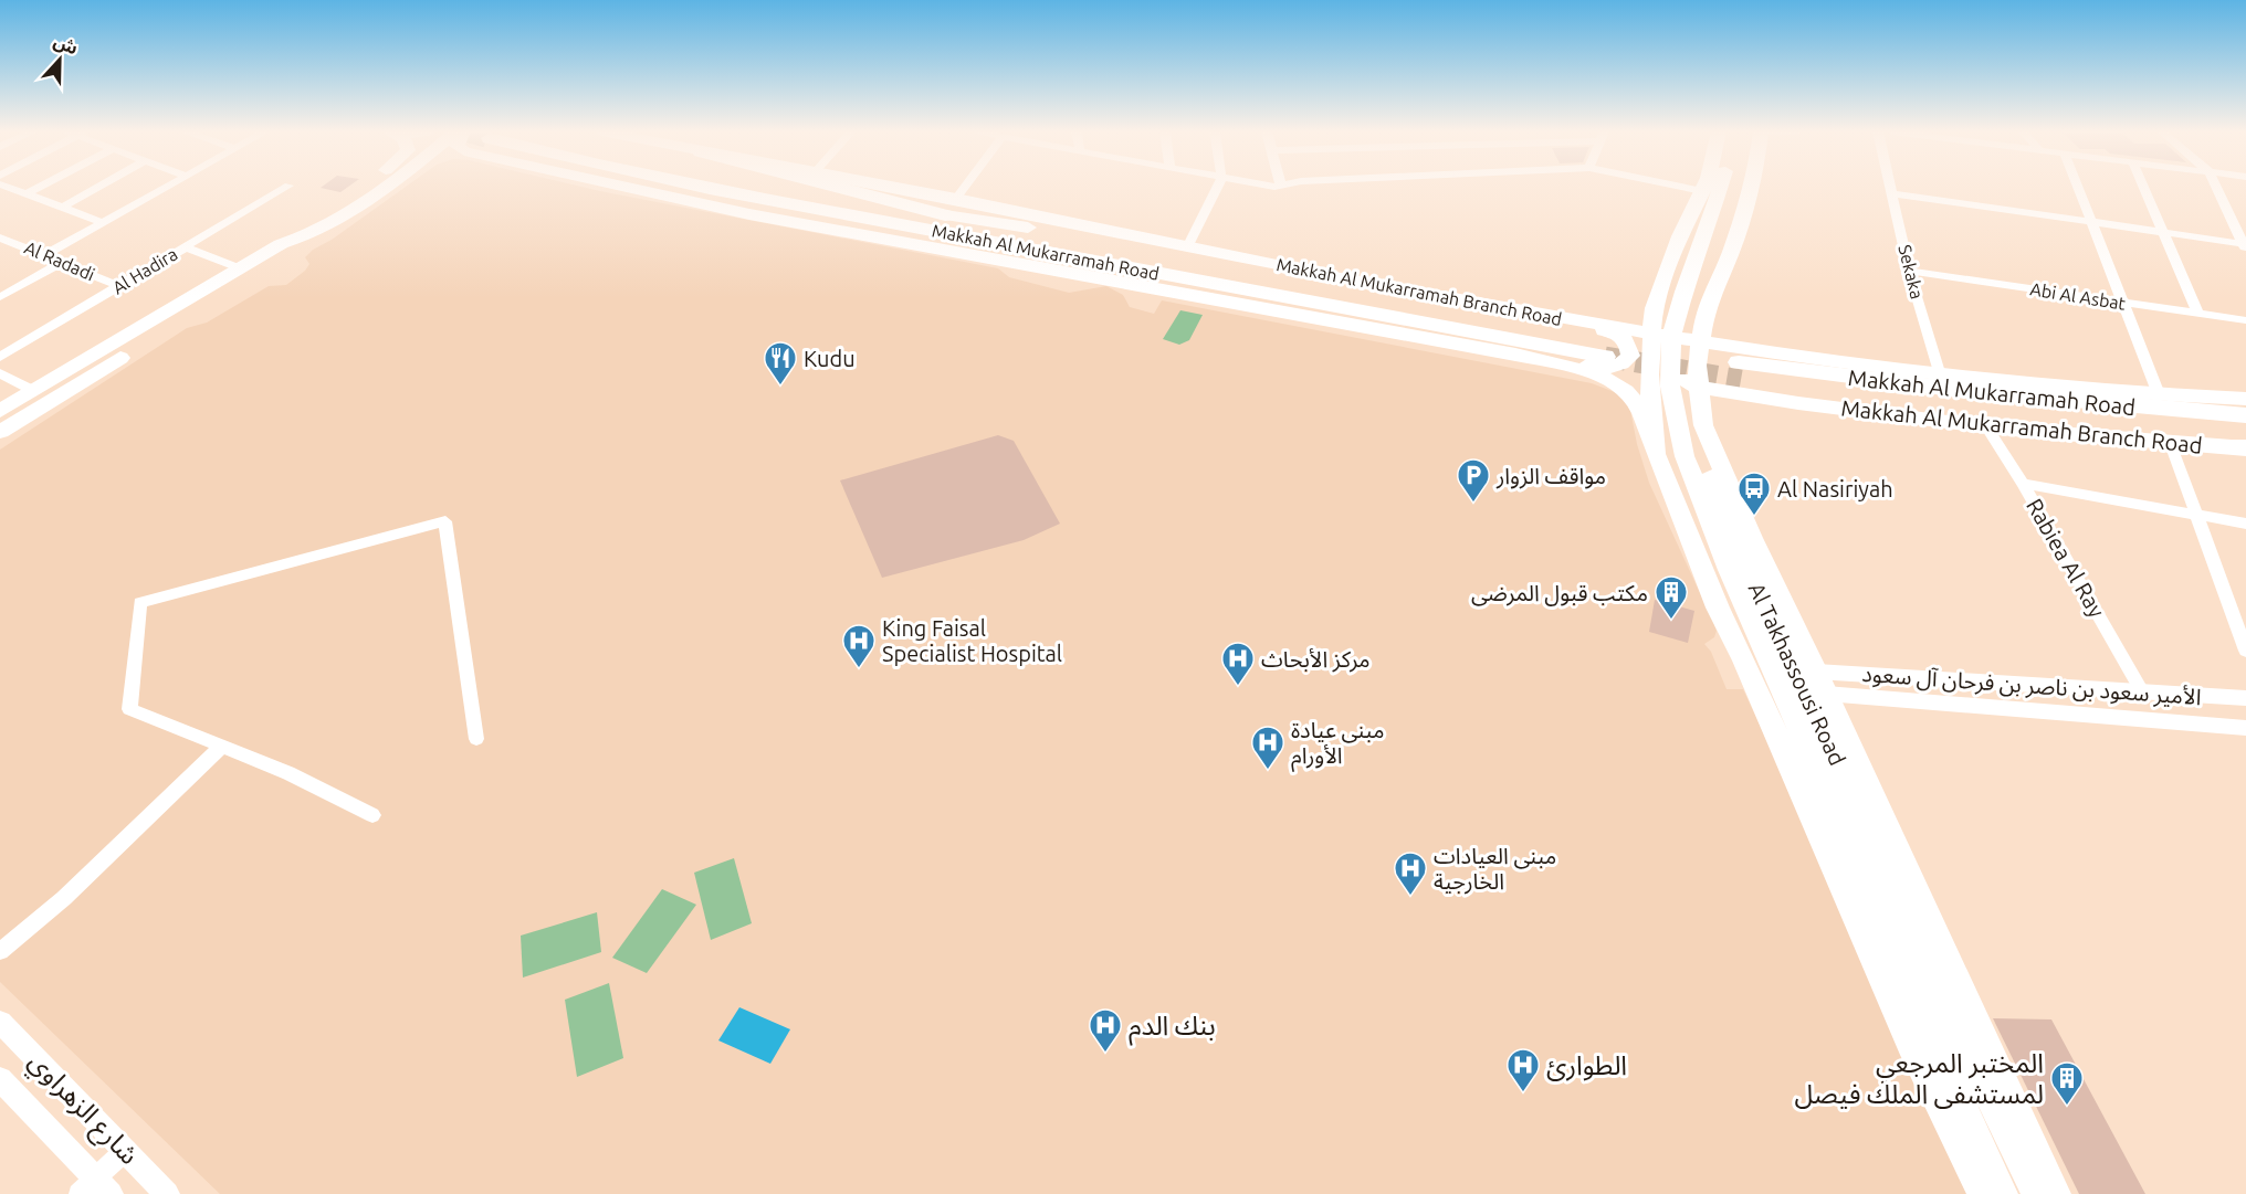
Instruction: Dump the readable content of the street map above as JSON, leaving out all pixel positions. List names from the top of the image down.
{
  "streets": {
    "highway": ["Makkah Al Mukarramah Road"],
    "main road": ["Makkah Al Mukarramah Branch Road", "Al Takhassousi Road"],
    "street": [
      "Al Radadi",
      "Al Hadira",
      "Sekaka",
      "Abi Al Asbat",
      "Rabiea Al Ray",
      "الأمير سعود بن ناصر بن فرحان آل سعود",
      "شارع الزهراوي"
    ]
  },
  "crossings": [
    ["Makkah Al Mukarramah Road", "Makkah Al Mukarramah Branch Road"],
    ["Al Radadi", "Al Hadira"],
    ["Sekaka", "Makkah Al Mukarramah Branch Road"],
    ["Sekaka", "Abi Al Asbat"],
    ["Makkah Al Mukarramah Branch Road", "Rabiea Al Ray"],
    ["Rabiea Al Ray", "الأمير سعود بن ناصر بن فرحان آل سعود"]
  ],
  "places": {
    "restaurant": ["Kudu"],
    "parking": ["مواقف الزوار"],
    "bus stop": ["Al Nasiriyah"],
    "building": ["مكتب قبول المرضى", "المختبر المرجعي لمستشفى الملك فيصل"],
    "hospital": [
      "King Faisal Specialist Hospital",
      "مركز الأبحاث",
      "مبنى عيادة الأورام",
      "مبنى العيادات الخارجية",
      "بنك الدم",
      "الطوارئ"
    ]
  },
  "north": "top"
}
